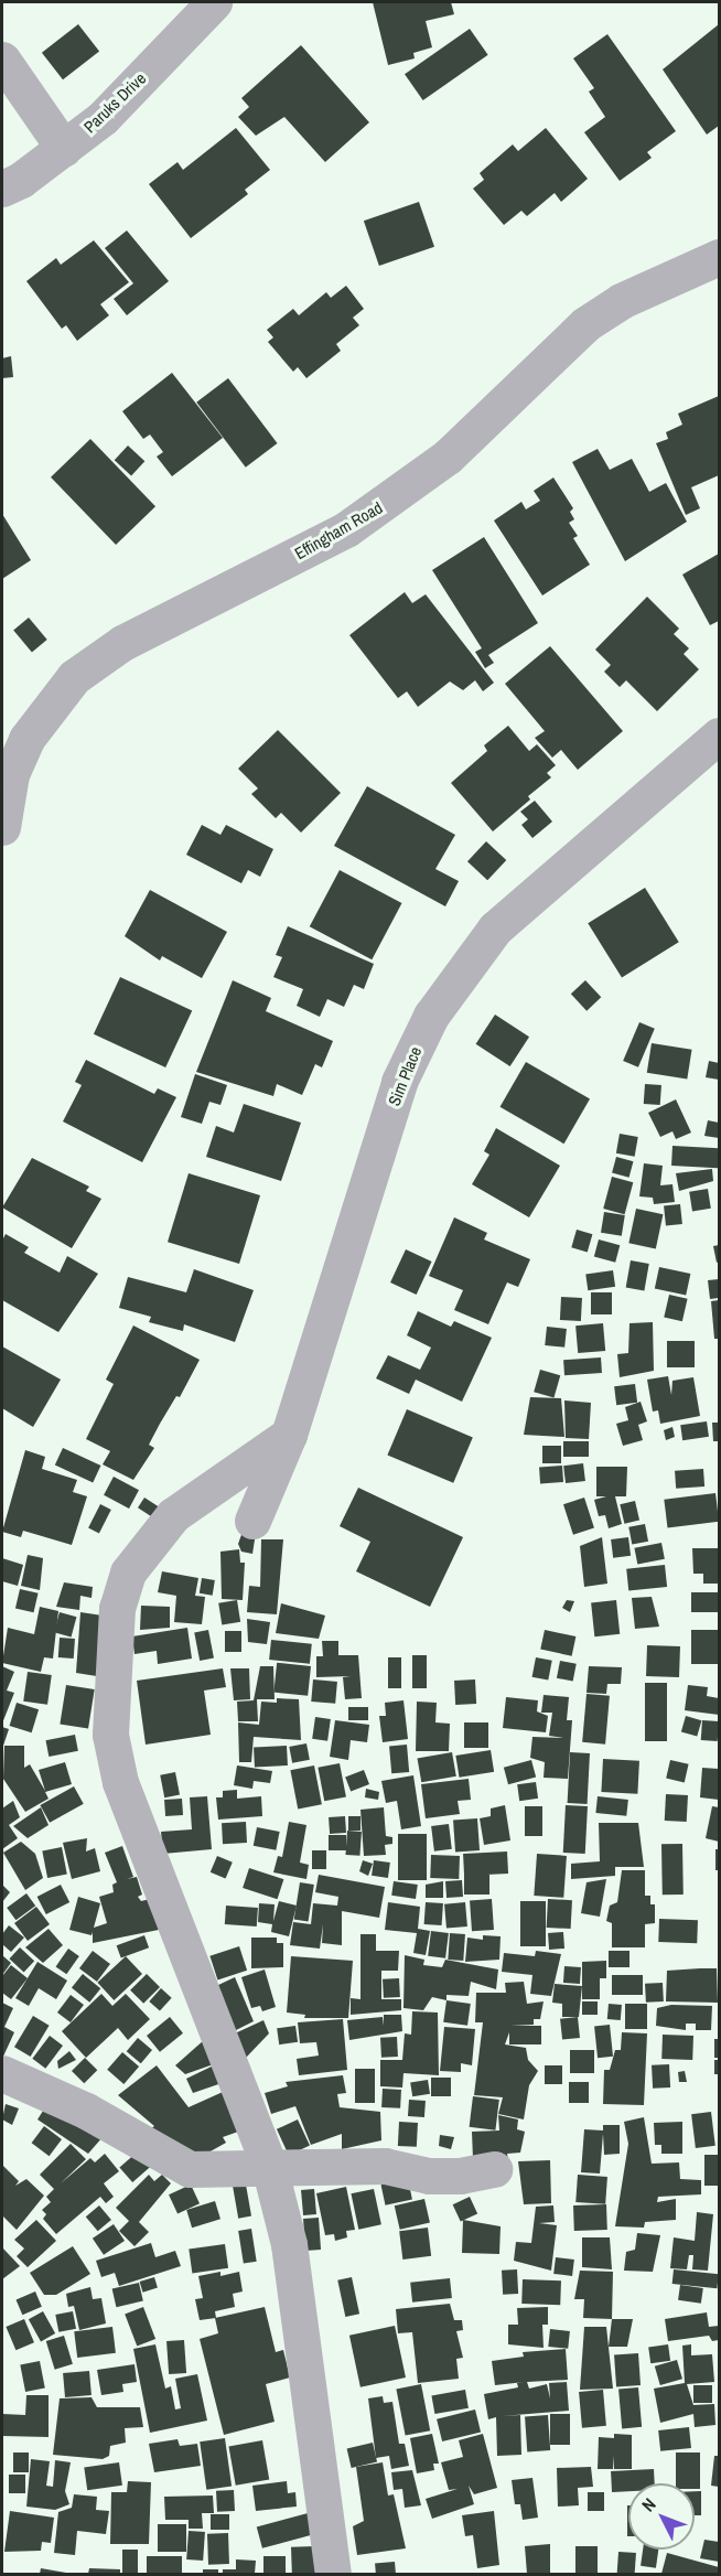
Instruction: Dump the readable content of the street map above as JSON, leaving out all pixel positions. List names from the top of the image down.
{
  "streets": {
    "street": ["Paruks Drive", "Effingham Road", "Sim Place"]
  },
  "north": "top left"
}
